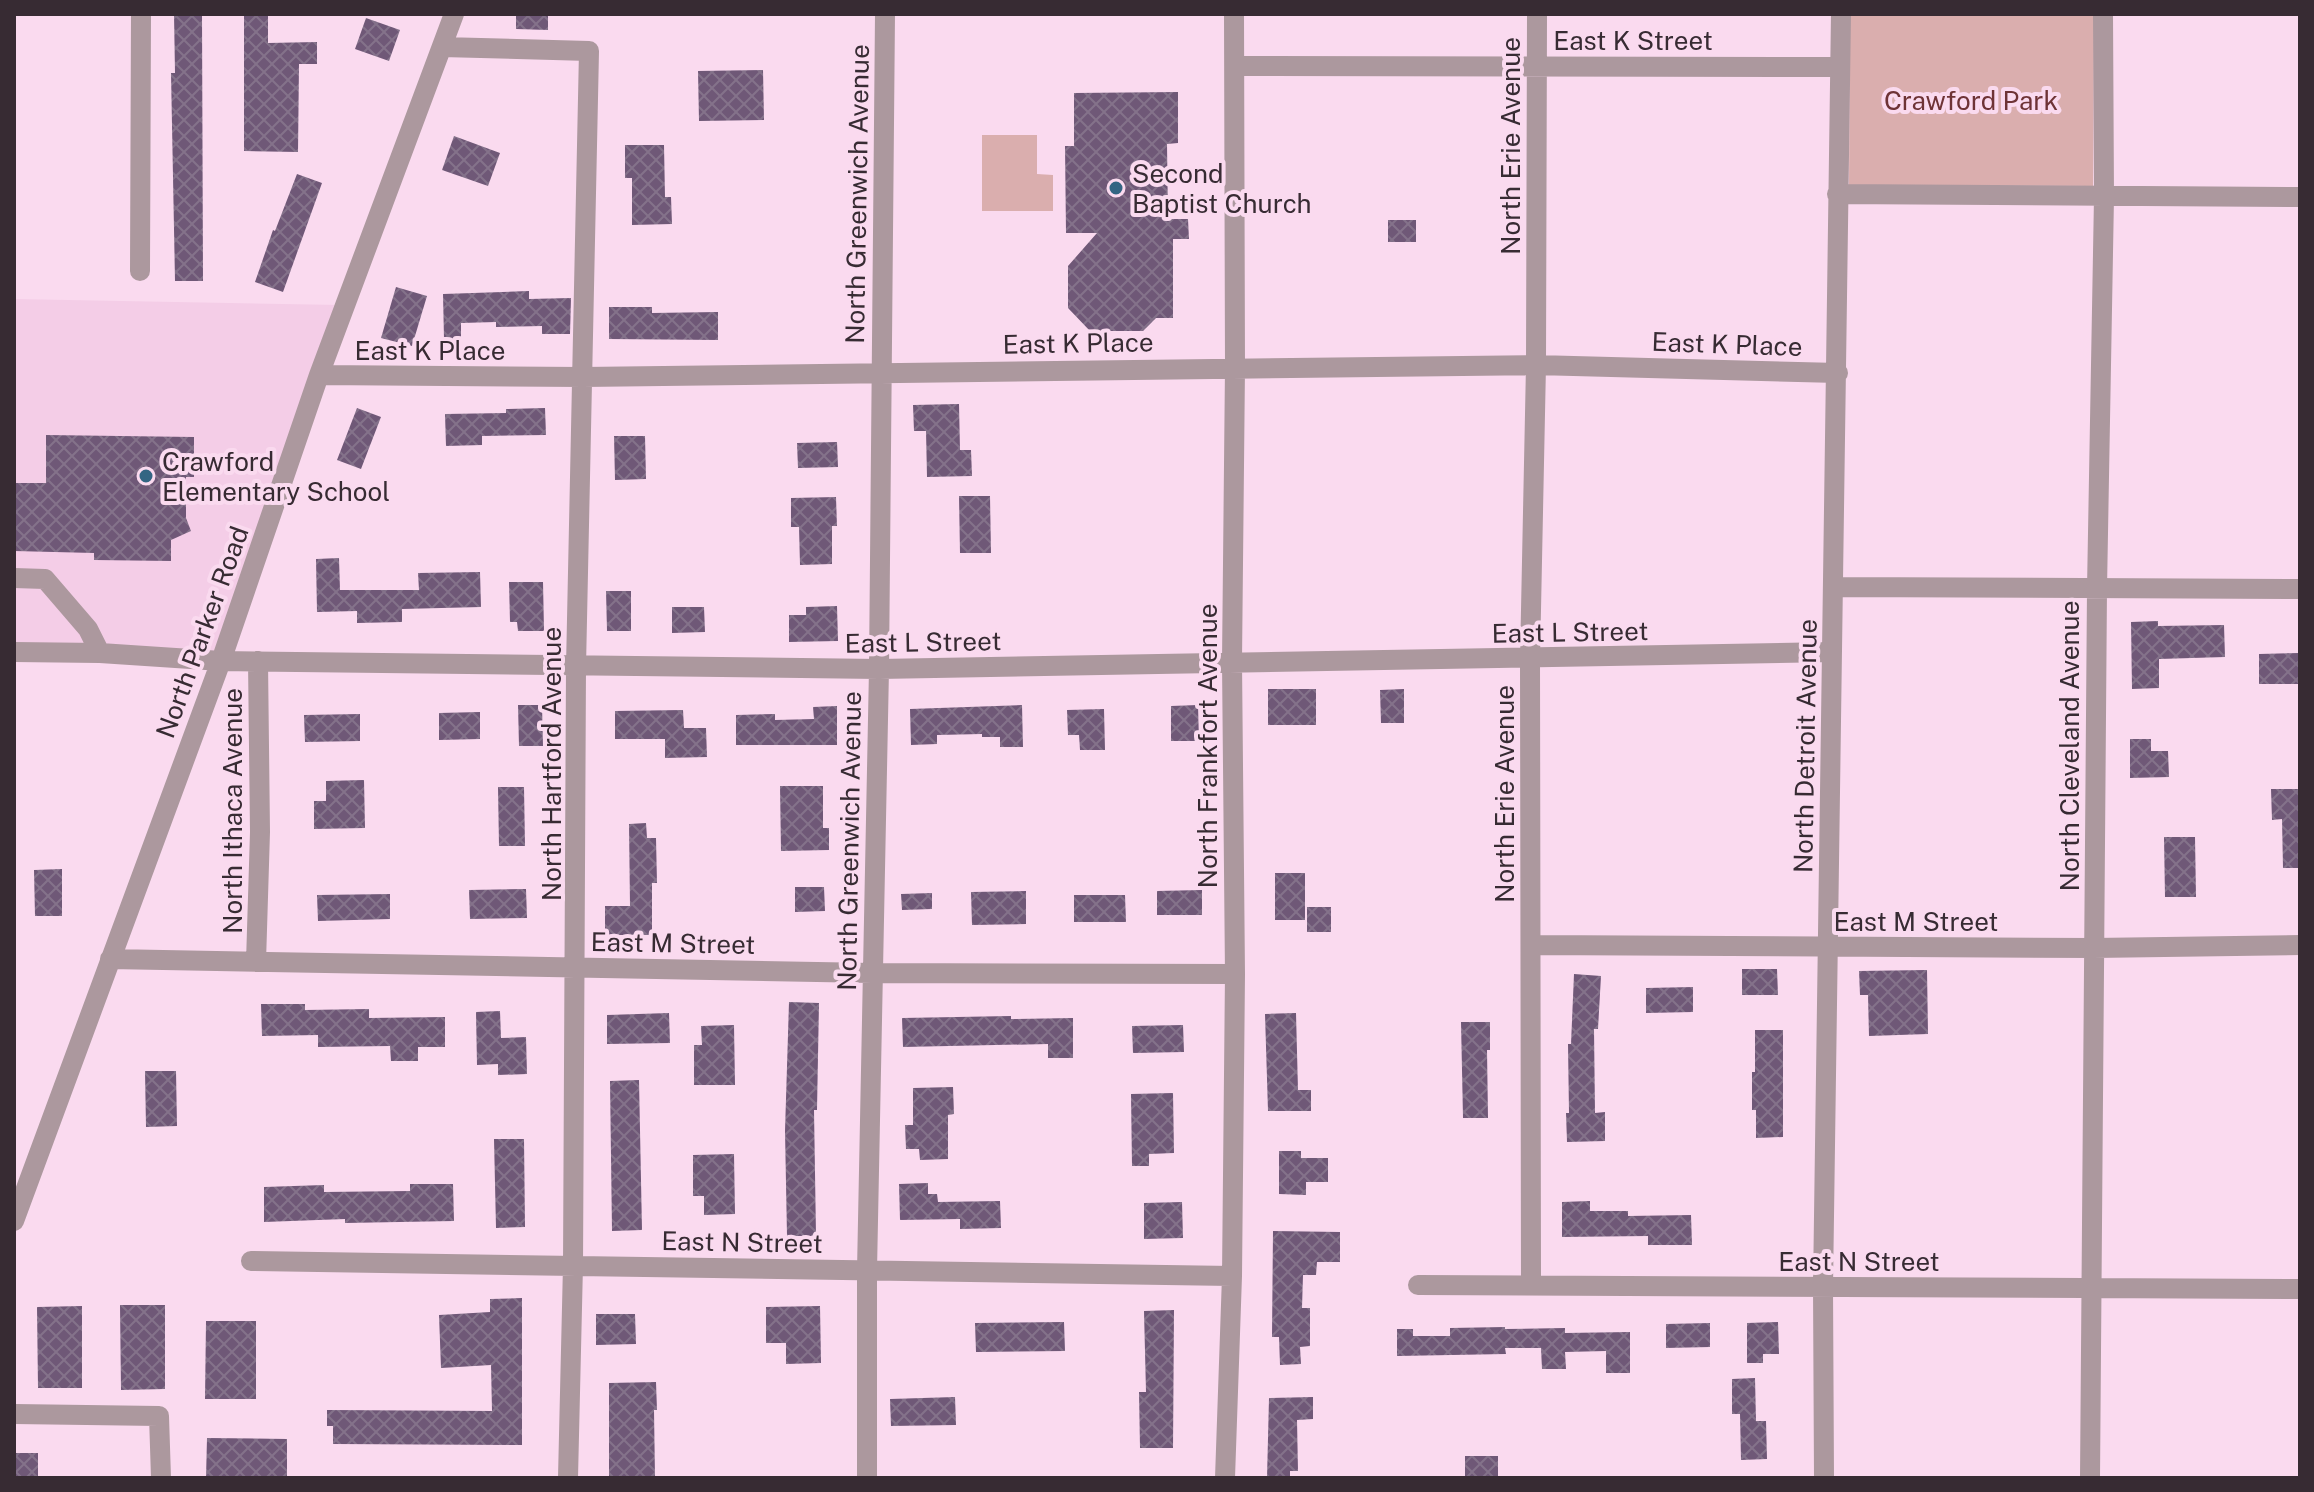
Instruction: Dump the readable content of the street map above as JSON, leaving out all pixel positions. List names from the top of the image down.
{
  "streets": {
    "street": [
      "East K Street",
      "North Erie Avenue",
      "North Greenwich Avenue",
      "East K Place",
      "North Parker Road",
      "East L Street",
      "North Frankfort Avenue",
      "North Detroit Avenue",
      "North Cleveland Avenue",
      "North Hartford Avenue",
      "North Ithaca Avenue",
      "East M Street",
      "East N Street"
    ]
  },
  "crossings": [
    ["East K Street", "North Erie Avenue"],
    ["East K Street", "North Frankfort Avenue"],
    ["East K Street", "North Detroit Avenue"],
    ["North Erie Avenue", "East K Place"],
    ["North Erie Avenue", "East L Street"],
    ["North Erie Avenue", "East M Street"],
    ["North Erie Avenue", "East N Street"],
    ["North Greenwich Avenue", "East K Place"],
    ["North Greenwich Avenue", "East L Street"],
    ["North Greenwich Avenue", "East M Street"],
    ["North Greenwich Avenue", "East N Street"],
    ["East K Place", "North Parker Road"],
    ["East K Place", "North Frankfort Avenue"],
    ["East K Place", "North Detroit Avenue"],
    ["East K Place", "North Hartford Avenue"],
    ["North Parker Road", "East L Street"],
    ["North Parker Road", "North Hartford Avenue"],
    ["North Parker Road", "East M Street"],
    ["East L Street", "North Frankfort Avenue"],
    ["East L Street", "North Detroit Avenue"],
    ["East L Street", "North Hartford Avenue"],
    ["East L Street", "North Ithaca Avenue"],
    ["North Frankfort Avenue", "East M Street"],
    ["North Frankfort Avenue", "East N Street"],
    ["North Detroit Avenue", "East M Street"],
    ["North Detroit Avenue", "East N Street"],
    ["North Cleveland Avenue", "East M Street"],
    ["North Cleveland Avenue", "East N Street"],
    ["North Hartford Avenue", "East M Street"],
    ["North Hartford Avenue", "East N Street"],
    ["North Ithaca Avenue", "East M Street"]
  ],
  "parks": ["Crawford Park"],
  "places": ["Second Baptist Church", "Crawford Elementary School"]
}
